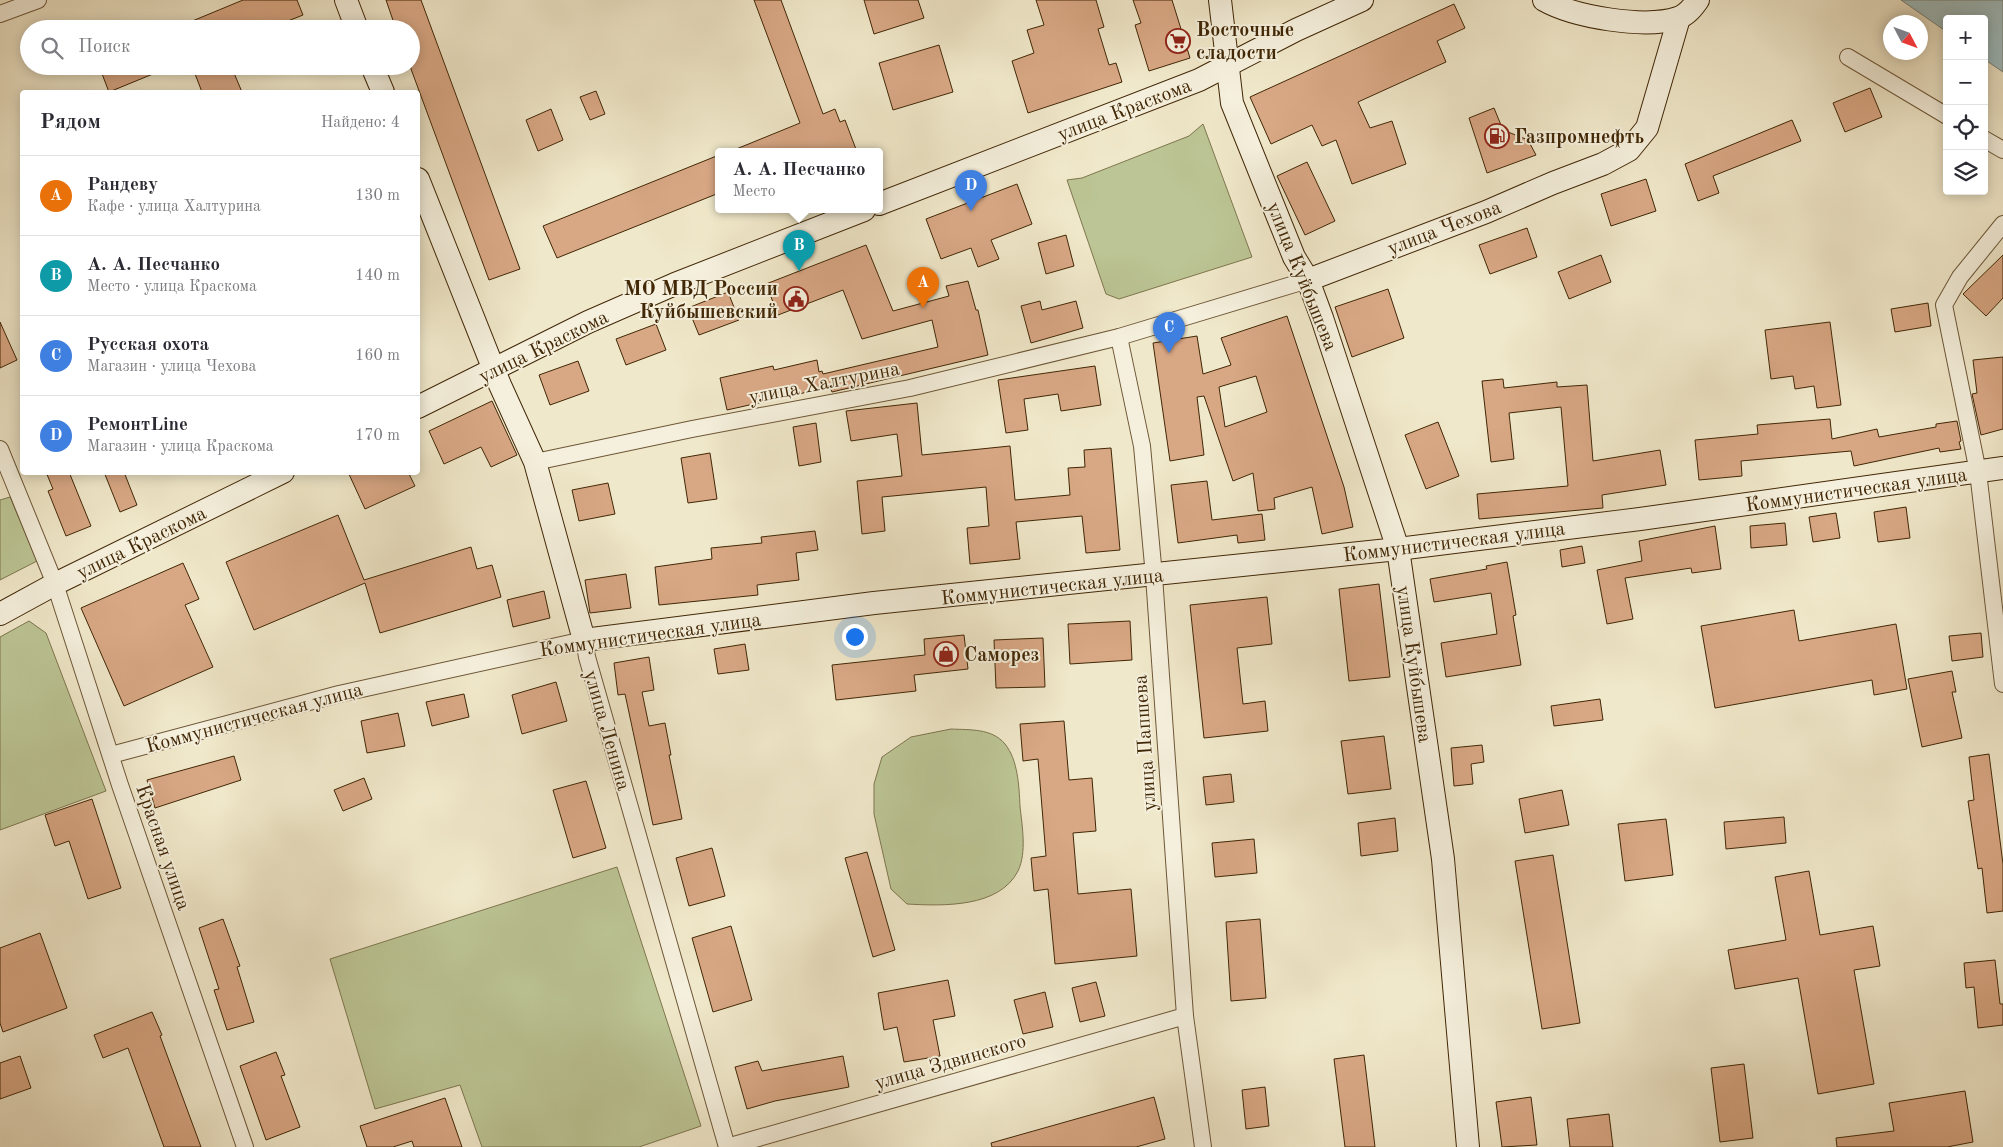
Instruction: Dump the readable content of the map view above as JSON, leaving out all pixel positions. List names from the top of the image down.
{
  "streets": {
    "street": [
      "улица Краскома",
      "улица Чехова",
      "улица Куйбышева",
      "улица Халтурина",
      "Коммунистическая улица",
      "улица Ленина",
      "улица Папшева",
      "Красная улица",
      "улица Здвинского"
    ]
  },
  "crossings": [
    ["улица Краскома", "улица Куйбышева"],
    ["улица Краскома", "улица Ленина"],
    ["улица Краскома", "Красная улица"],
    ["улица Чехова", "улица Куйбышева"],
    ["улица Чехова", "улица Халтурина"],
    ["улица Чехова", "улица Папшева"],
    ["улица Куйбышева", "Коммунистическая улица"],
    ["улица Халтурина", "улица Ленина"],
    ["улица Халтурина", "улица Папшева"],
    ["Коммунистическая улица", "улица Ленина"],
    ["Коммунистическая улица", "улица Папшева"],
    ["Коммунистическая улица", "Красная улица"],
    ["улица Ленина", "улица Здвинского"],
    ["улица Папшева", "улица Здвинского"]
  ],
  "places": {
    "supermarket": ["Восточные сладости"],
    "fuel station": ["Газпромнефть"],
    "public building": ["МО МВД России Куйбышевский"],
    "shop": ["Саморез"]
  },
  "north": "bottom right",
  "page": {
    "map_buttons": ["+", "−"],
    "search": "Поиск",
    "heading": ["Рядом", "Найдено: 4"],
    "popup": ["А. А. Песчанко", "Место"],
    "list": [
      {
        "mark": "A",
        "name": "Рандеву",
        "note": "Кафе · улица Халтурина",
        "value": "130 m"
      },
      {
        "mark": "B",
        "name": "А. А. Песчанко",
        "note": "Место · улица Краскома",
        "value": "140 m"
      },
      {
        "mark": "C",
        "name": "Русская охота",
        "note": "Магазин · улица Чехова",
        "value": "160 m"
      },
      {
        "mark": "D",
        "name": "РемонтLine",
        "note": "Магазин · улица Краскома",
        "value": "170 m"
      }
    ],
    "pins": [
      "D",
      "B",
      "A",
      "C"
    ]
  }
}
